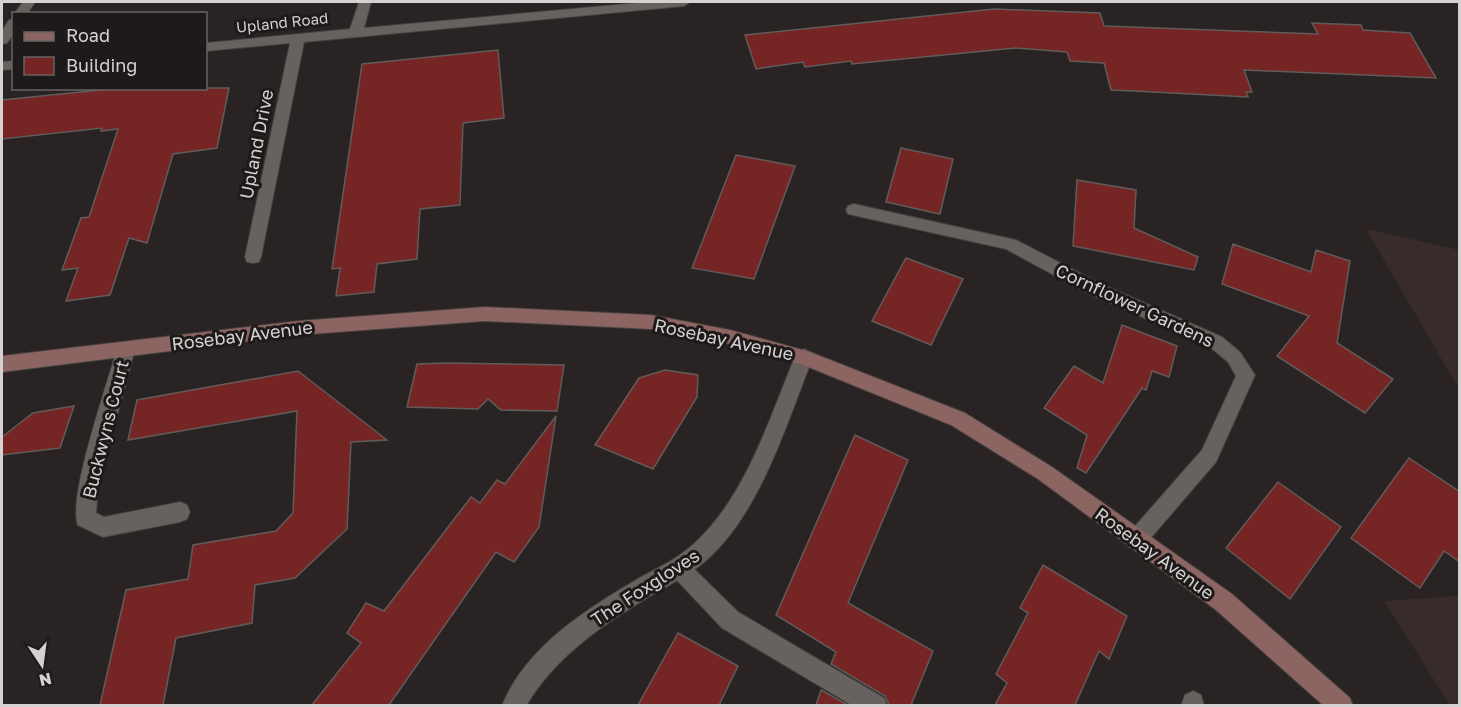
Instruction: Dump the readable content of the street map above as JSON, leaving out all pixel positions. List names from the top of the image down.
{
  "streets": {
    "street": [
      "Upland Road",
      "Upland Drive",
      "Cornflower Gardens",
      "Rosebay Avenue",
      "Buckwyns Court",
      "The Foxgloves"
    ]
  },
  "crossings": [
    ["Upland Road", "Upland Drive"],
    ["Cornflower Gardens", "Rosebay Avenue"],
    ["Rosebay Avenue", "Buckwyns Court"],
    ["Rosebay Avenue", "The Foxgloves"]
  ],
  "legend": ["Road", "Building"],
  "north": "bottom"
}
